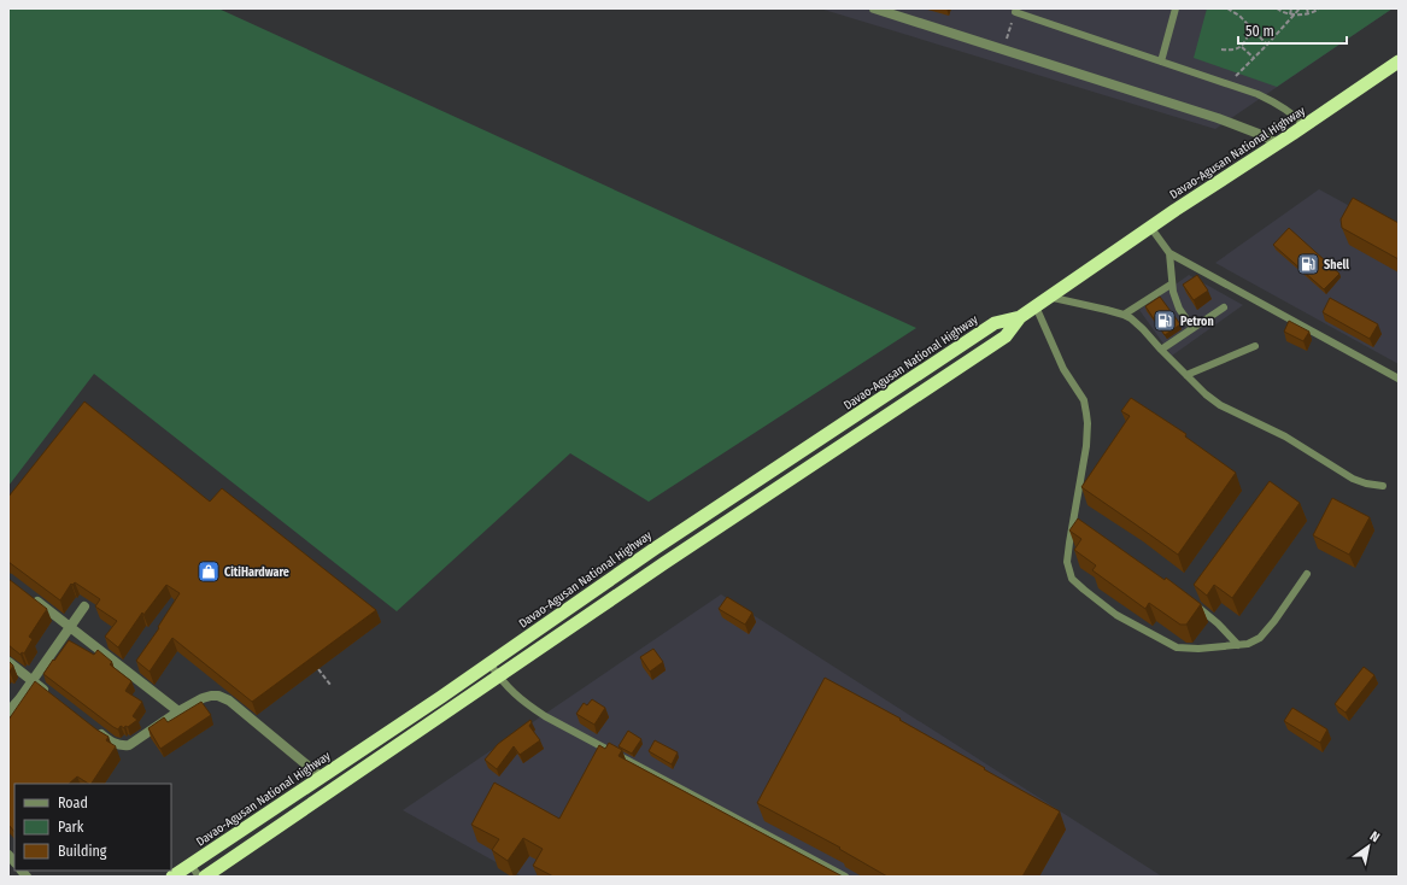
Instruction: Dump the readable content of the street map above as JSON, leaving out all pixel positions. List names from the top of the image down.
{
  "streets": {
    "highway": ["Davao-Agusan National Highway"]
  },
  "places": {
    "fuel station": ["Shell", "Petron"],
    "shop": ["CitiHardware"]
  },
  "legend": ["Road", "Park", "Building"],
  "scale_bar": "50 m",
  "north": "top right"
}
